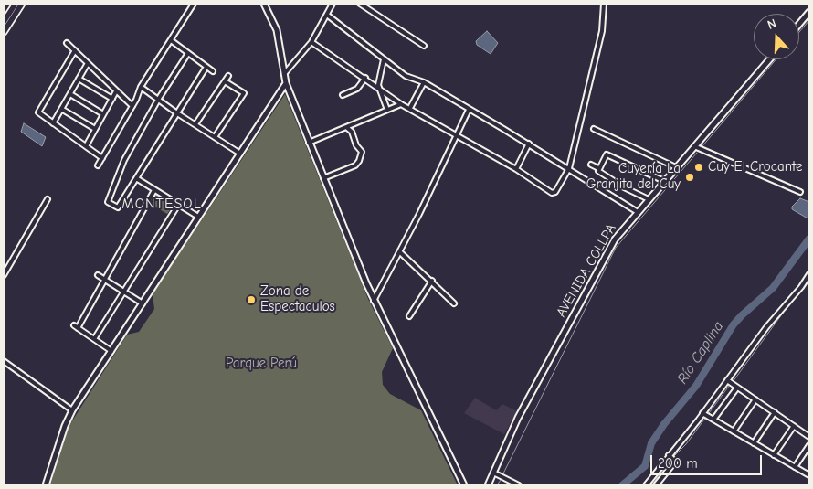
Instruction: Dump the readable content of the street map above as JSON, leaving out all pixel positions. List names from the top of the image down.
{
  "streets": {
    "main road": ["AVENIDA COLLPA"]
  },
  "districts": ["MONTESOL"],
  "water": ["Río Caplina"],
  "parks": ["Parque Perú"],
  "places": ["Cuy El Crocante", "Cuyería La Granjita del Cuy", "Zona de Espectaculos"],
  "scale_bar": "200 m",
  "north": "top"
}
